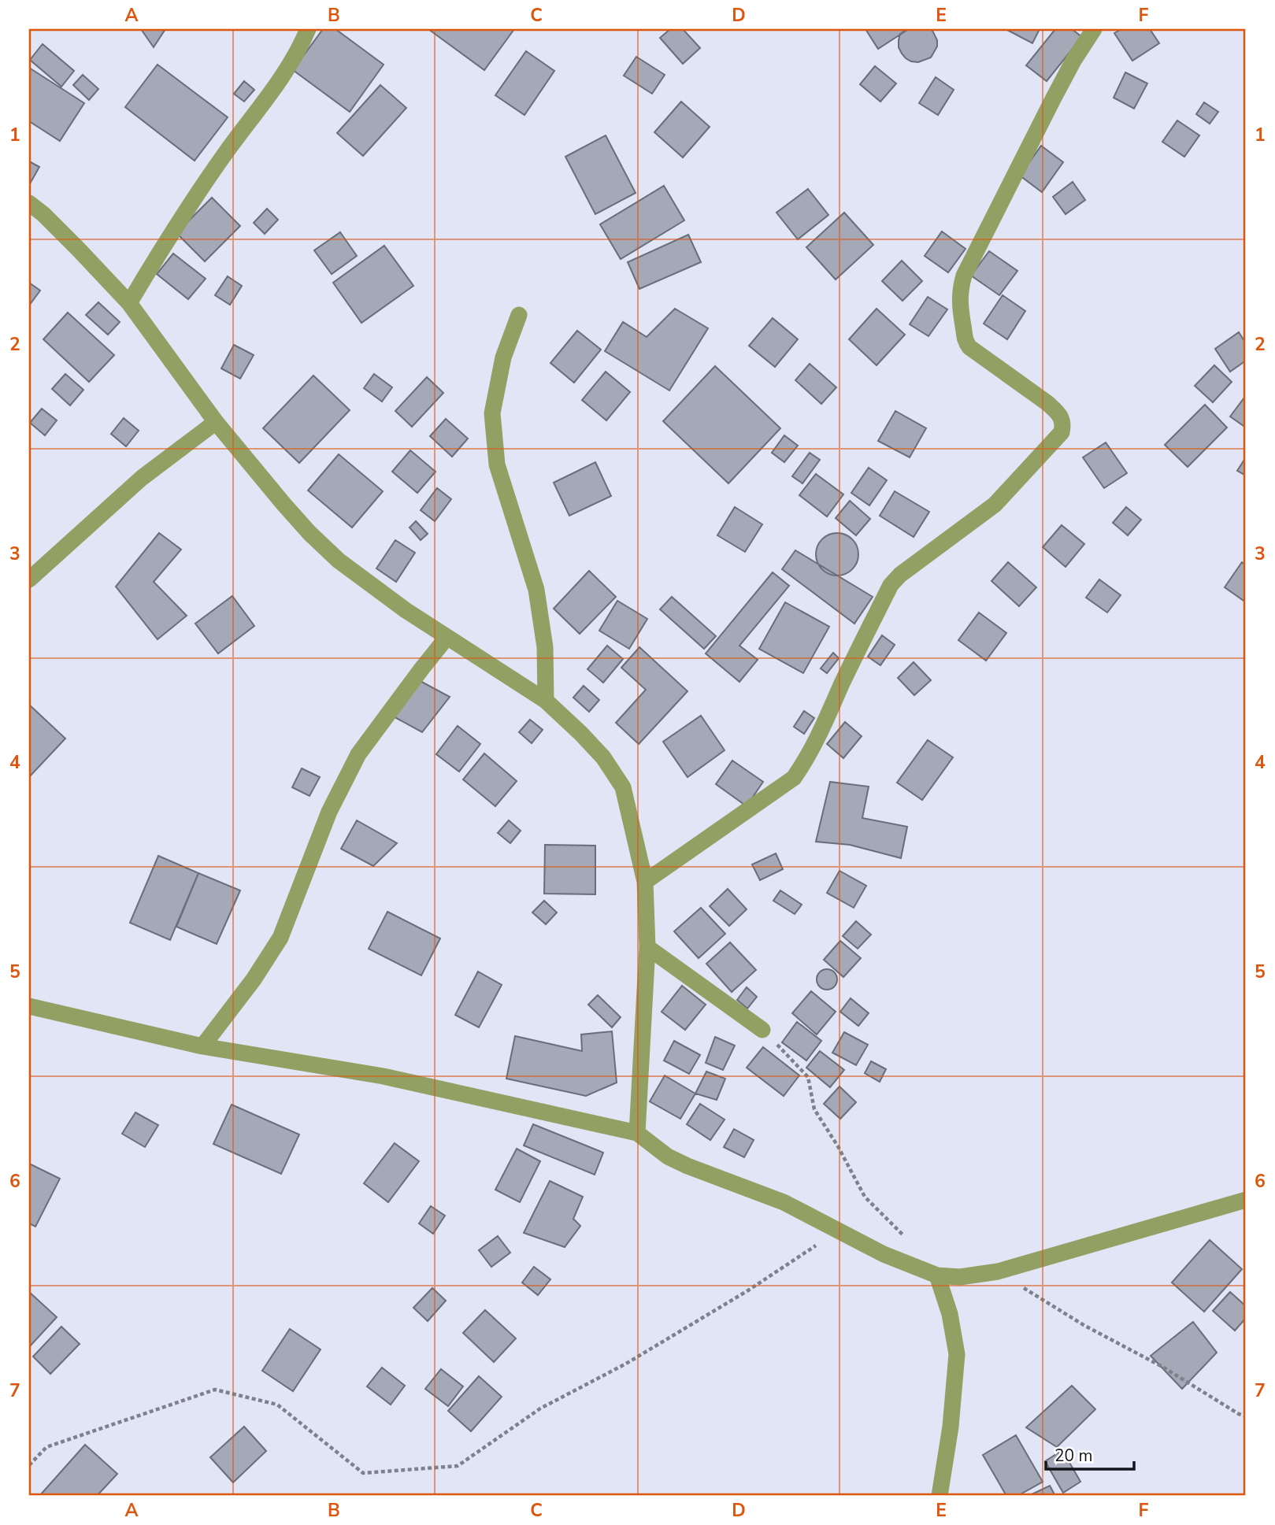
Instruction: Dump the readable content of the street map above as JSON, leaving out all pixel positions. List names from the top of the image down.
{
  "scale_bar": "20 m",
  "grid": {
    "columns": [
      "A",
      "B",
      "C",
      "D",
      "E",
      "F"
    ],
    "rows": [
      "1",
      "2",
      "3",
      "4",
      "5",
      "6",
      "7"
    ]
  }
}
